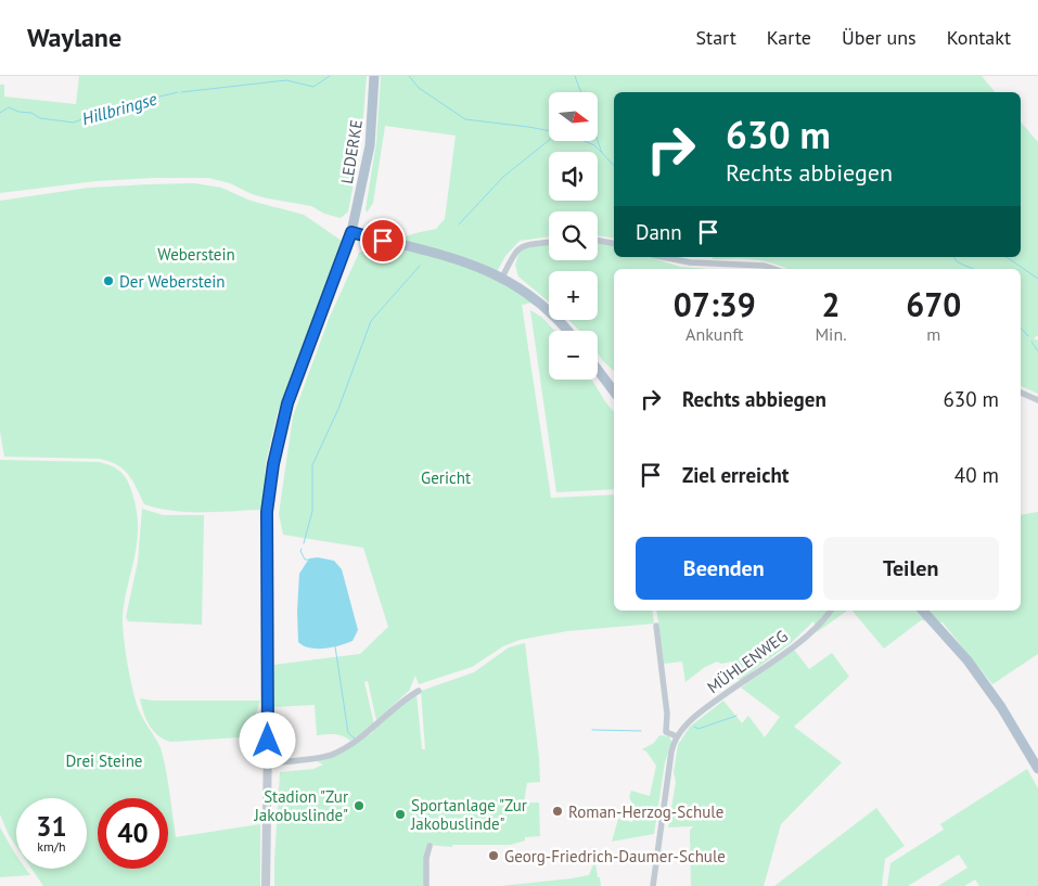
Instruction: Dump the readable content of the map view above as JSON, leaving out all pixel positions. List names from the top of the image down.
{
  "streets": {
    "main road": ["LEDERKE"],
    "street": ["MÜHLENWEG"]
  },
  "water": ["Hillbringse"],
  "parks": ["Weberstein", "Gericht", "Drei Steine"],
  "places": [
    "Der Weberstein",
    "Stadion \"Zur Jakobuslinde\"",
    "Roman-Herzog-Schule",
    "Sportanlage \"Zur Jakobuslinde\"",
    "Georg-Friedrich-Daumer-Schule"
  ],
  "north": "right",
  "page": {
    "header": "Waylane",
    "nav": [
      "Start",
      "Karte",
      "Über uns",
      "Kontakt"
    ],
    "map_buttons": ["+", "−"],
    "turn": ["630 m", "Rechts abbiegen"],
    "then": "Dann",
    "eta": [
      "07:39",
      "Ankunft",
      "2",
      "Min.",
      "670",
      "m"
    ],
    "list": [
      {
        "name": "Rechts abbiegen",
        "value": "630 m"
      },
      {
        "name": "Ziel erreicht",
        "value": "40 m"
      }
    ],
    "buttons": ["Beenden", "Teilen"],
    "speed": "31 km/h",
    "limit": "40"
  }
}
